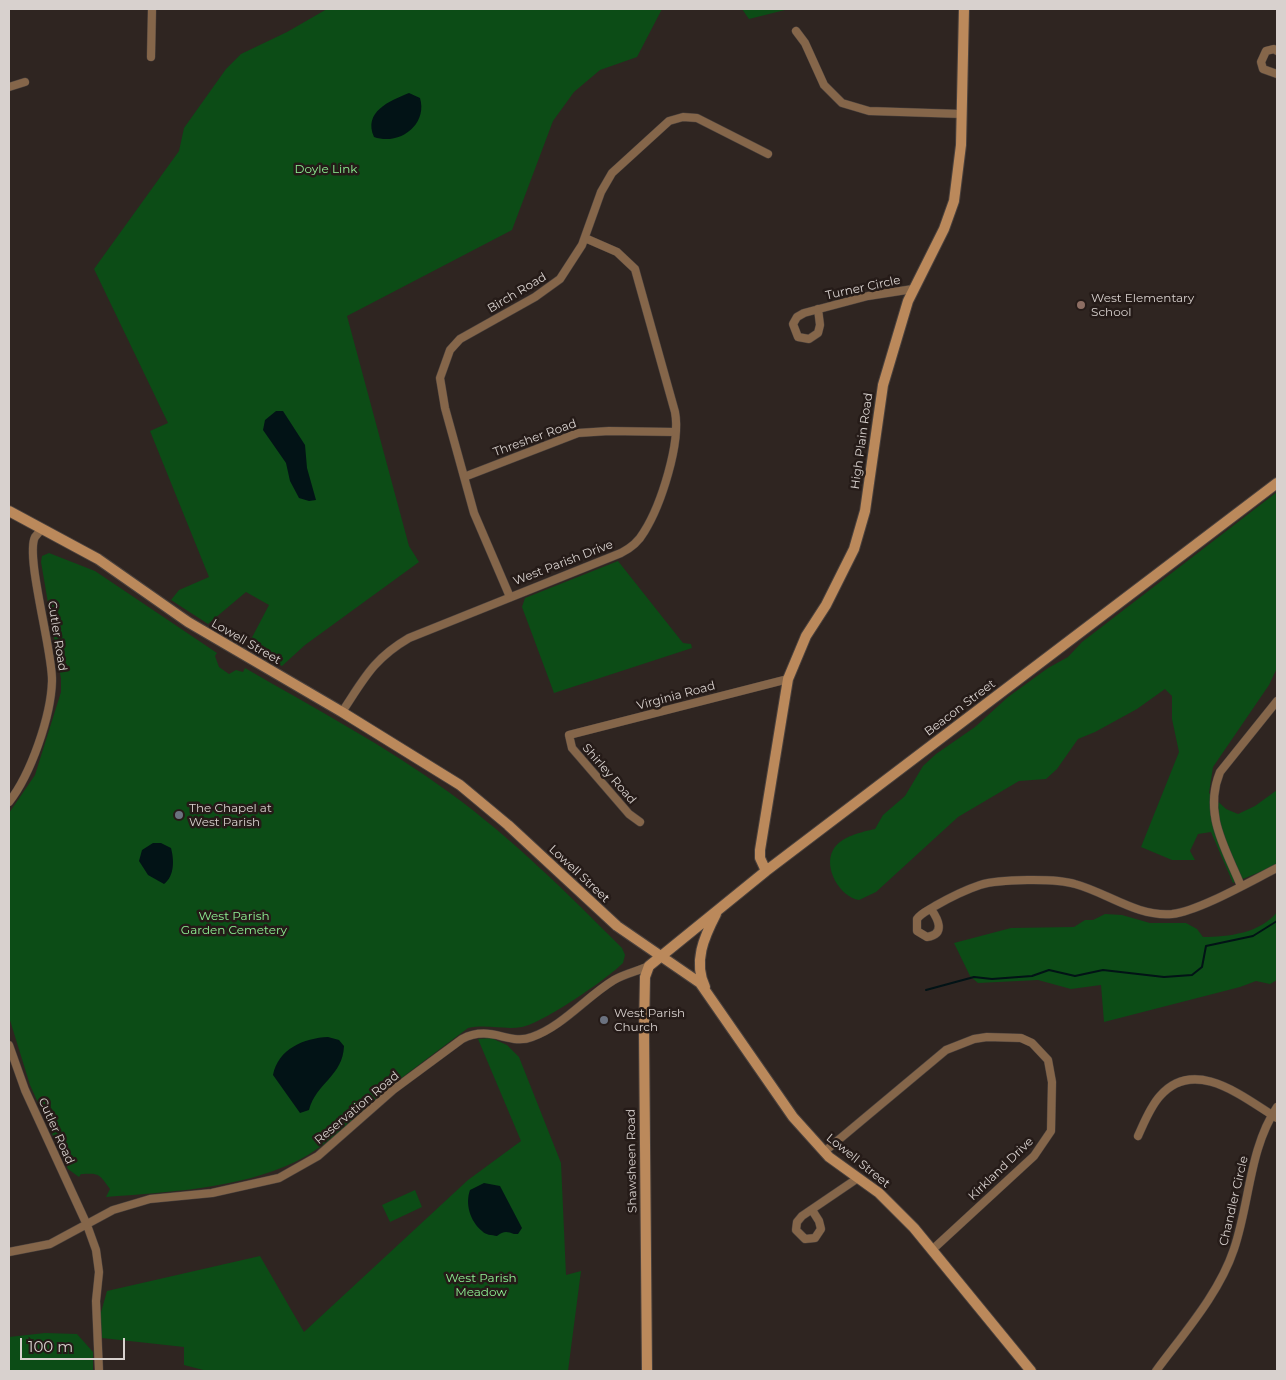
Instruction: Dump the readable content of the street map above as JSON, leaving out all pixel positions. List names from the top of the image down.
{
  "streets": {
    "main road": [
      "High Plain Road",
      "Lowell Street",
      "Beacon Street",
      "Shawsheen Road"
    ],
    "street": [
      "Turner Circle",
      "Birch Road",
      "Thresher Road",
      "West Parish Drive",
      "Cutler Road",
      "Virginia Road",
      "Shirley Road",
      "Reservation Road",
      "Kirkland Drive",
      "Chandler Circle"
    ]
  },
  "crossings": [
    ["Turner Circle", "High Plain Road"],
    ["Birch Road", "Thresher Road"],
    ["Birch Road", "West Parish Drive"],
    ["Thresher Road", "West Parish Drive"],
    ["High Plain Road", "Virginia Road"],
    ["High Plain Road", "Beacon Street"],
    ["West Parish Drive", "Lowell Street"],
    ["Cutler Road", "Lowell Street"],
    ["Cutler Road", "Reservation Road"],
    ["Lowell Street", "Beacon Street"],
    ["Lowell Street", "Kirkland Drive"],
    ["Virginia Road", "Shirley Road"],
    ["Reservation Road", "Shawsheen Road"]
  ],
  "parks": ["Doyle Link", "West Parish Garden Cemetery", "West Parish Meadow"],
  "places": ["West Elementary School", "The Chapel at West Parish", "West Parish Church"],
  "scale_bar": "100 m"
}
